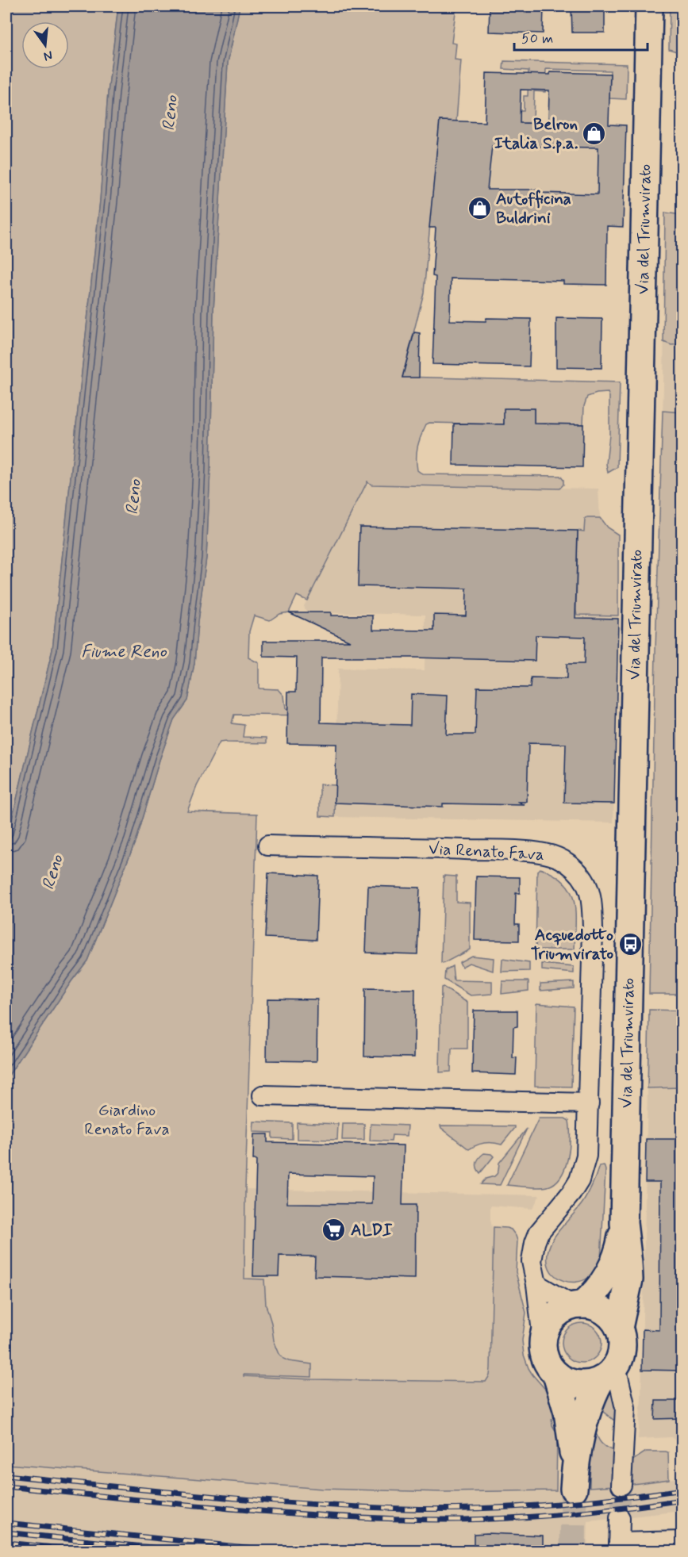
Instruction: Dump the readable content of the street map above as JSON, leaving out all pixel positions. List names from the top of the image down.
{
  "streets": {
    "main road": ["Via del Triumvirato"],
    "street": ["Via Renato Fava"]
  },
  "crossings": [
    ["Via del Triumvirato", "Via Renato Fava"]
  ],
  "water": ["Reno", "Fiume Reno"],
  "parks": ["Giardino Renato Fava"],
  "places": {
    "shop": ["Belron Italia S.p.a.", "Autofficina Buldrini"],
    "bus stop": ["Acquedotto Triumvirato"],
    "supermarket": ["ALDI"]
  },
  "scale_bar": "50 m",
  "north": "bottom"
}
